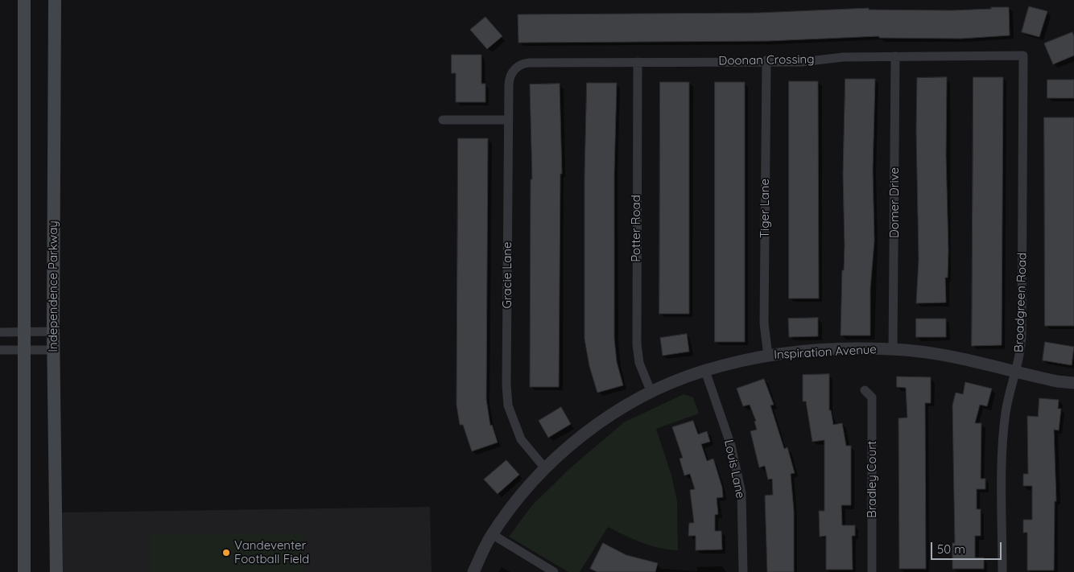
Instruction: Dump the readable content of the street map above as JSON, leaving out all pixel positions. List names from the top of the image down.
{
  "streets": {
    "main road": ["Independence Parkway"],
    "street": [
      "Doonan Crossing",
      "Domer Drive",
      "Tiger Lane",
      "Potter Road",
      "Gracie Lane",
      "Broadgreen Road",
      "Inspiration Avenue",
      "Louis Lane",
      "Bradley Court"
    ]
  },
  "crossings": [
    ["Doonan Crossing", "Domer Drive"],
    ["Doonan Crossing", "Tiger Lane"],
    ["Doonan Crossing", "Potter Road"],
    ["Doonan Crossing", "Gracie Lane"],
    ["Doonan Crossing", "Broadgreen Road"],
    ["Domer Drive", "Inspiration Avenue"],
    ["Tiger Lane", "Inspiration Avenue"],
    ["Potter Road", "Inspiration Avenue"],
    ["Gracie Lane", "Inspiration Avenue"],
    ["Broadgreen Road", "Inspiration Avenue"],
    ["Inspiration Avenue", "Louis Lane"]
  ],
  "places": ["Vandeventer Football Field"],
  "scale_bar": "50 m"
}
